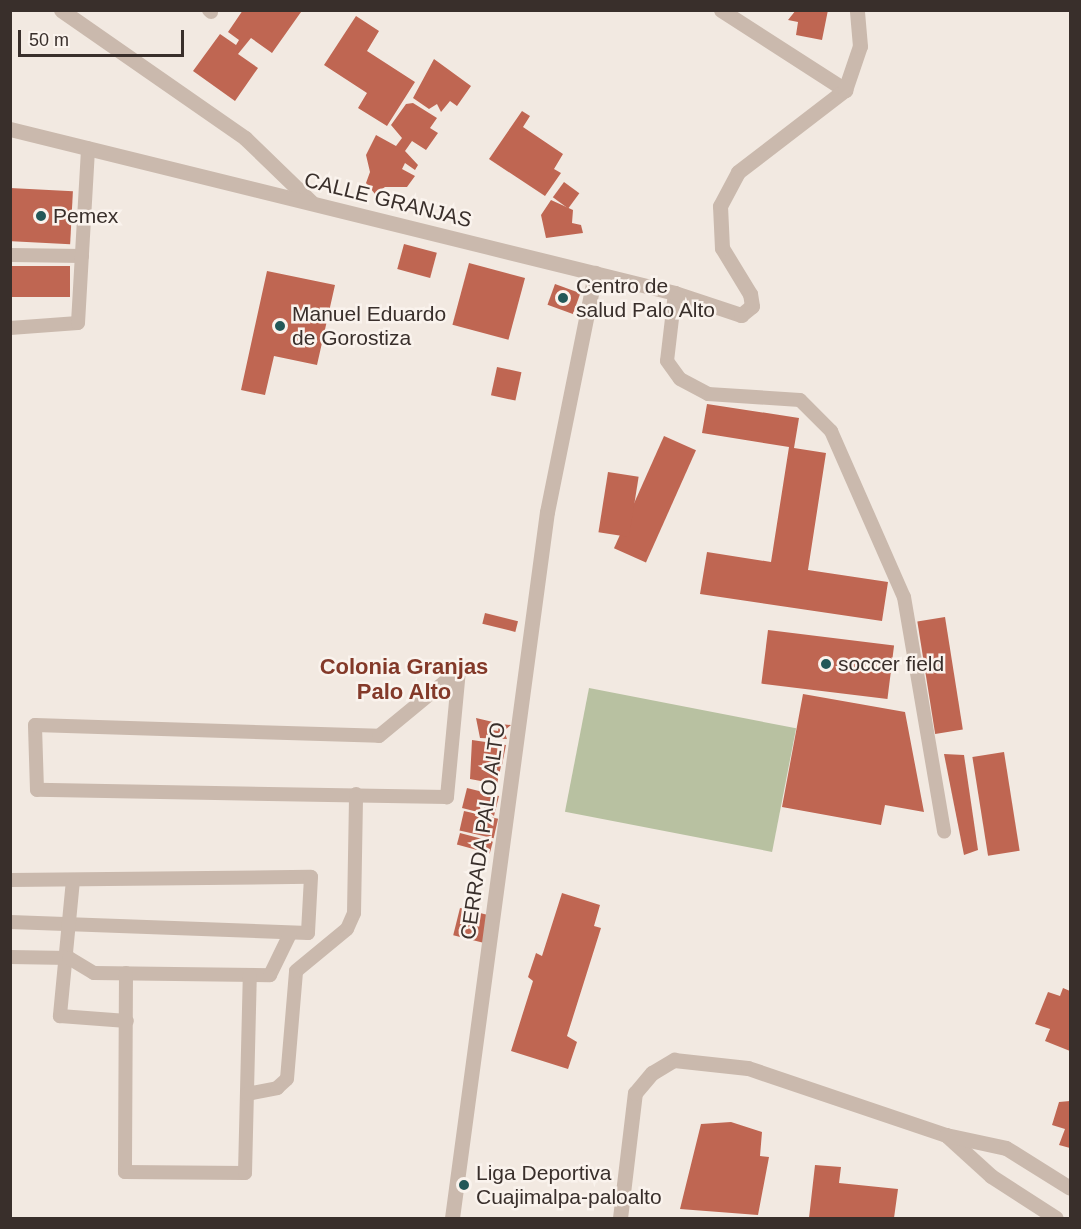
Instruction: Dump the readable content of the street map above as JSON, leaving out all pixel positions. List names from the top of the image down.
{
  "streets": {
    "street": ["CALLE GRANJAS", "CERRADA PALO ALTO"]
  },
  "crossings": [
    ["CALLE GRANJAS", "CERRADA PALO ALTO"]
  ],
  "districts": ["Colonia Granjas Palo Alto"],
  "places": [
    "Pemex",
    "Centro de salud Palo Alto",
    "Manuel Eduardo de Gorostiza",
    "soccer field",
    "Liga Deportiva Cuajimalpa-paloalto"
  ],
  "scale_bar": "50 m"
}
